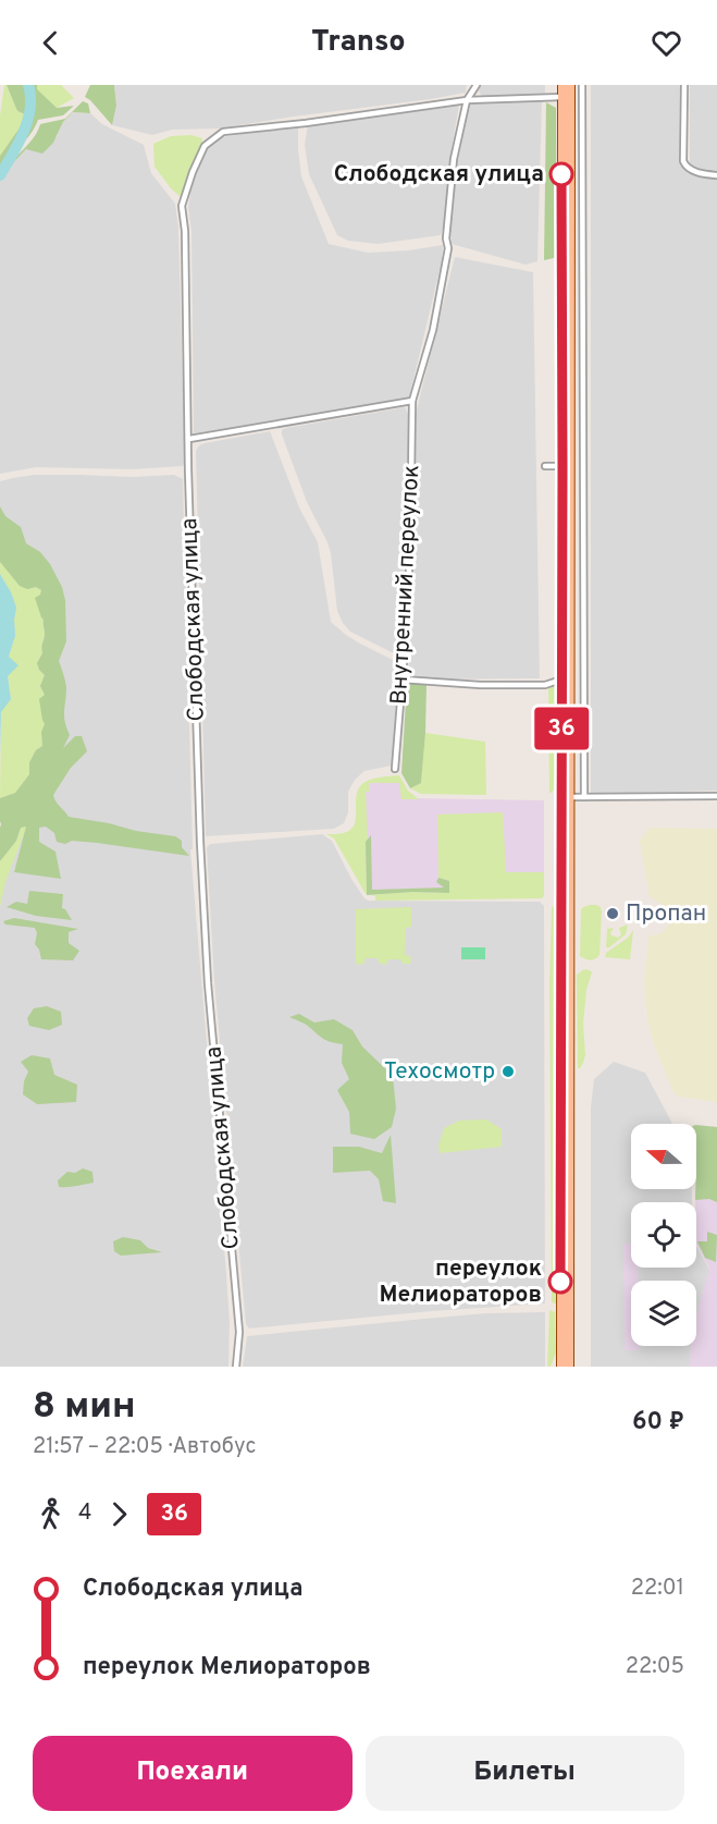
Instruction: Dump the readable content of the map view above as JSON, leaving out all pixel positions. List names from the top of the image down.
{
  "streets": {
    "street": ["Внутренний переулок", "Слободская улица"]
  },
  "crossings": [
    ["Внутренний переулок", "Слободская улица"]
  ],
  "places": [
    "Слободская улица",
    "Пропан",
    "Техосмотр",
    "переулок Мелиораторов"
  ],
  "lines": ["bus line 36"],
  "north": "left",
  "page": {
    "header": "Transo",
    "on_map": "36",
    "heading": ["8 мин", "21:57 – 22:05 · Автобус", "60 ₽"],
    "legs": ["4", "36"],
    "list": [
      {
        "name": "Слободская улица",
        "value": "22:01"
      },
      {
        "name": "переулок Мелиораторов",
        "value": "22:05"
      }
    ],
    "buttons": ["Поехали", "Билеты"]
  }
}
